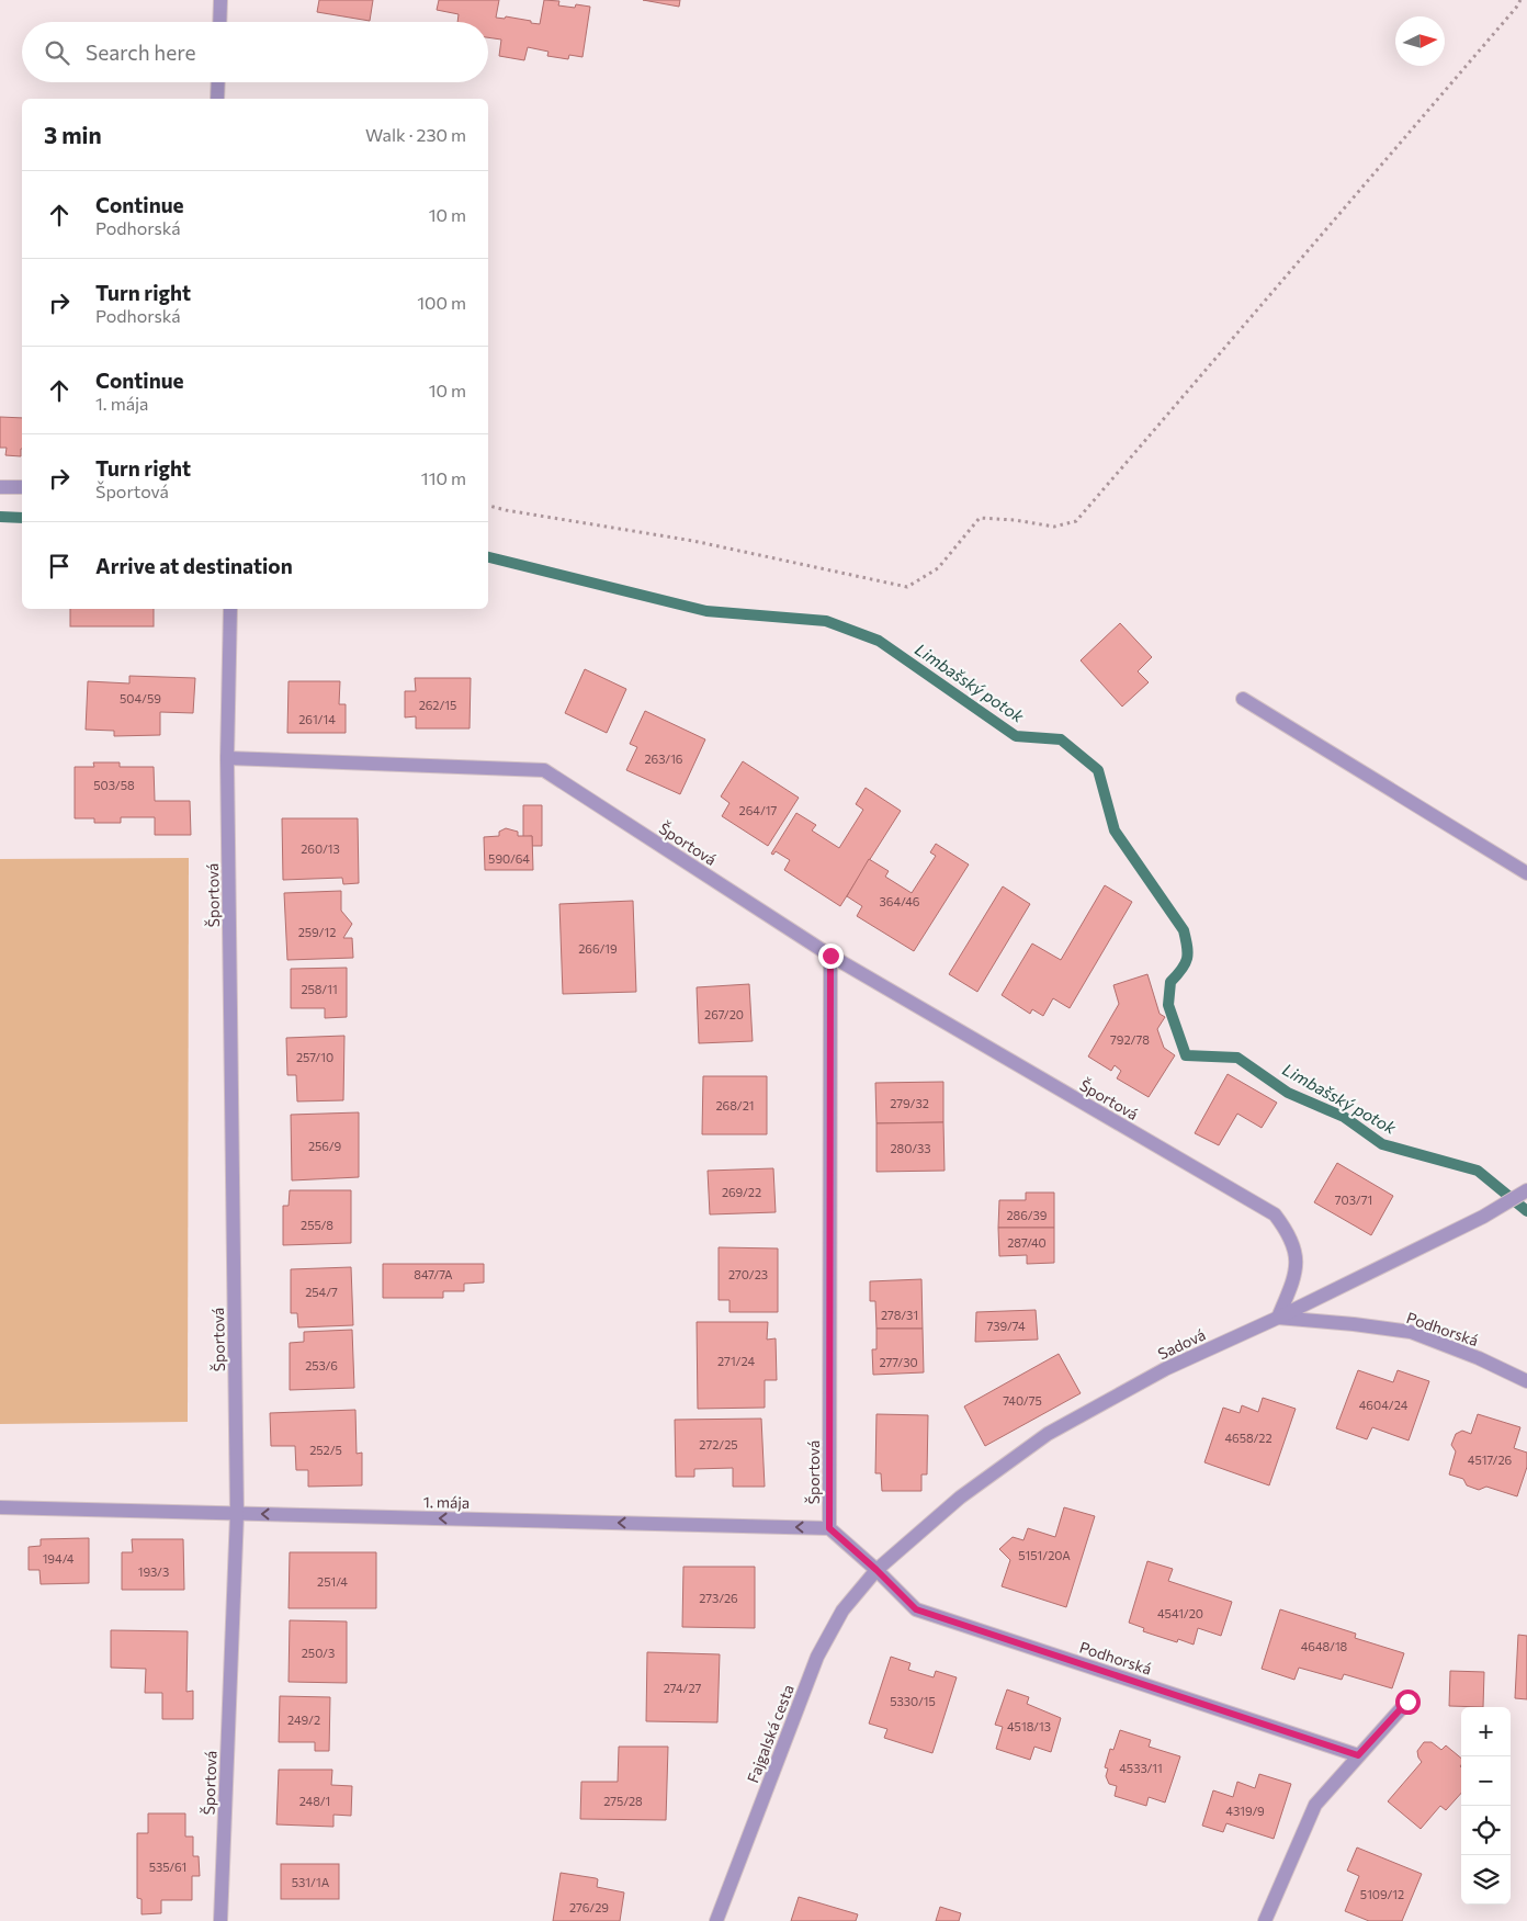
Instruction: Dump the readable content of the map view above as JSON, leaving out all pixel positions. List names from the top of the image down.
{
  "streets": {
    "street": [
      "Športová",
      "Podhorská",
      "Sadová",
      "1. mája",
      "Fajgalská cesta"
    ]
  },
  "crossings": [
    ["Športová", "Podhorská"],
    ["Športová", "Sadová"],
    ["Športová", "1. mája"],
    ["Podhorská", "Sadová"],
    ["Podhorská", "Fajgalská cesta"],
    ["Sadová", "Fajgalská cesta"]
  ],
  "one_way": ["1. mája"],
  "water": ["Limbašský potok"],
  "house_numbers": [
    "504/59",
    "262/15",
    "261/14",
    "263/16",
    "503/58",
    "264/17",
    "260/13",
    "590/64",
    "364/46",
    "259/12",
    "266/19",
    "258/11",
    "267/20",
    "792/78",
    "257/10",
    "279/32",
    "268/21",
    "256/9",
    "280/33",
    "269/22",
    "703/71",
    "286/39",
    "255/8",
    "287/40",
    "847/7A",
    "270/23",
    "254/7",
    "278/31",
    "739/74",
    "271/24",
    "277/30",
    "253/6",
    "740/75",
    "4604/24",
    "4658/22",
    "272/25",
    "252/5",
    "4517/26",
    "5151/20A",
    "194/4",
    "193/3",
    "251/4",
    "273/26",
    "4541/20",
    "4648/18",
    "250/3",
    "274/27",
    "5330/15",
    "249/2",
    "4518/13",
    "4533/11",
    "248/1",
    "275/28",
    "4319/9",
    "535/61",
    "531/1A",
    "5109/12",
    "276/29"
  ],
  "north": "right",
  "page": {
    "search": "Search here",
    "heading": ["3 min", "Walk · 230 m"],
    "list": [
      ["Continue", "Podhorská", "10 m"],
      ["Turn right", "Podhorská", "100 m"],
      ["Continue", "1. mája", "10 m"],
      ["Turn right", "Športová", "110 m"],
      "Arrive at destination"
    ],
    "map_buttons": ["+", "−"]
  }
}
